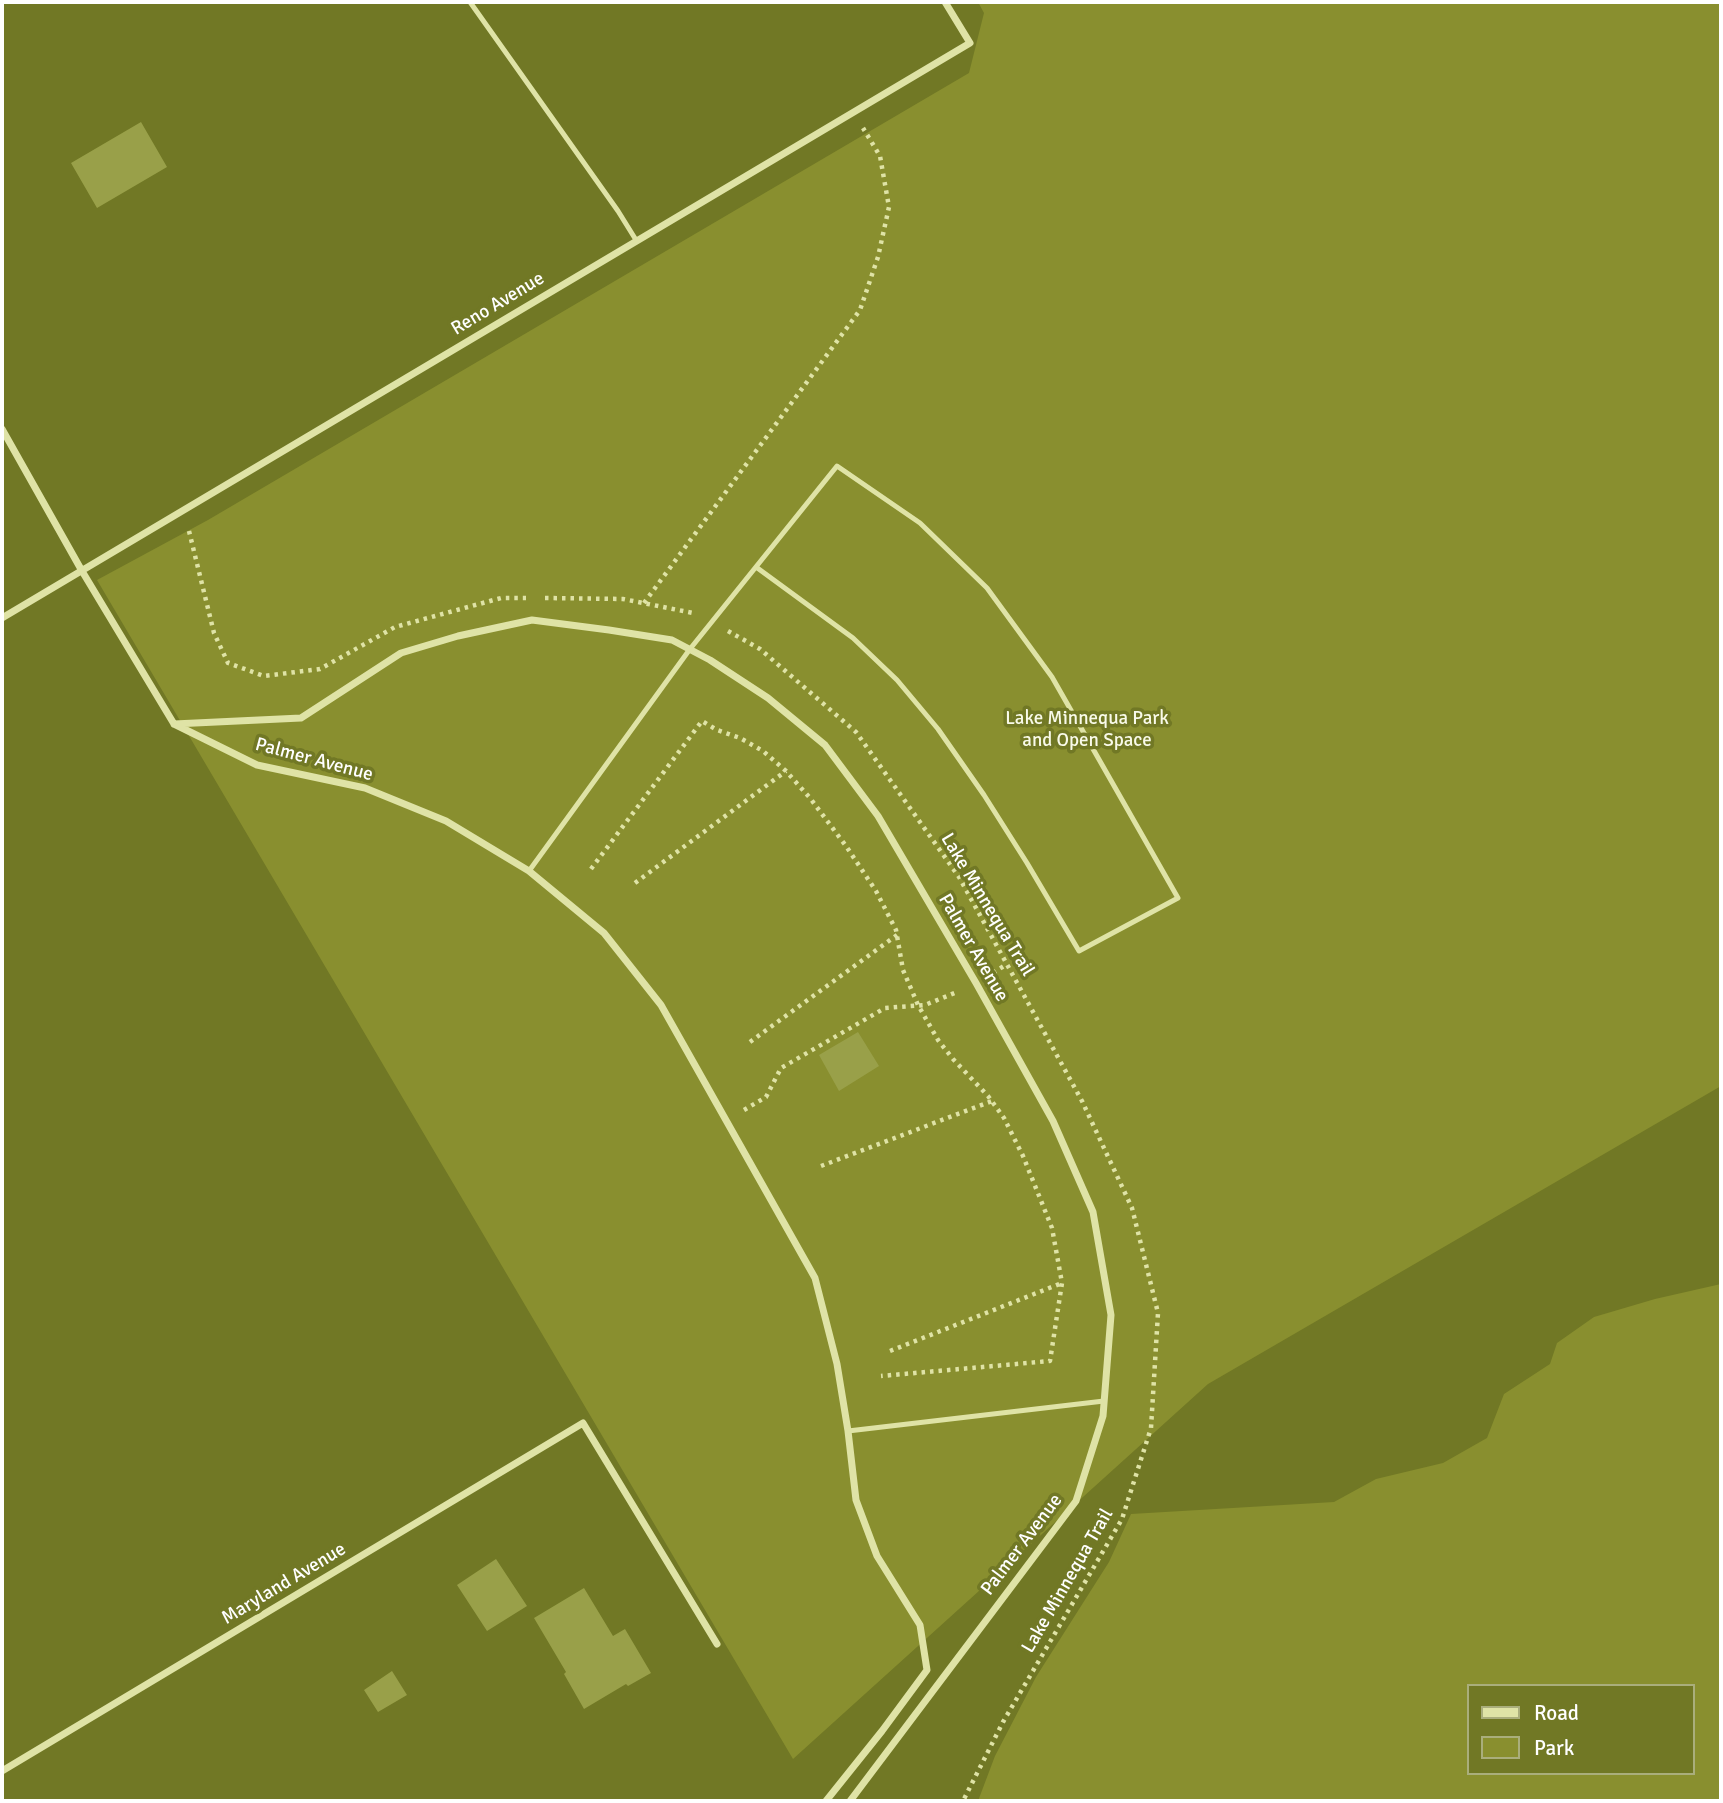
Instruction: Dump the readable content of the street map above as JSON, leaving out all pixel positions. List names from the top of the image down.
{
  "streets": {
    "street": ["Reno Avenue", "Palmer Avenue", "Maryland Avenue"],
    "path": ["Lake Minnequa Trail"]
  },
  "parks": ["Lake Minnequa Park and Open Space"],
  "legend": ["Road", "Park"]
}
